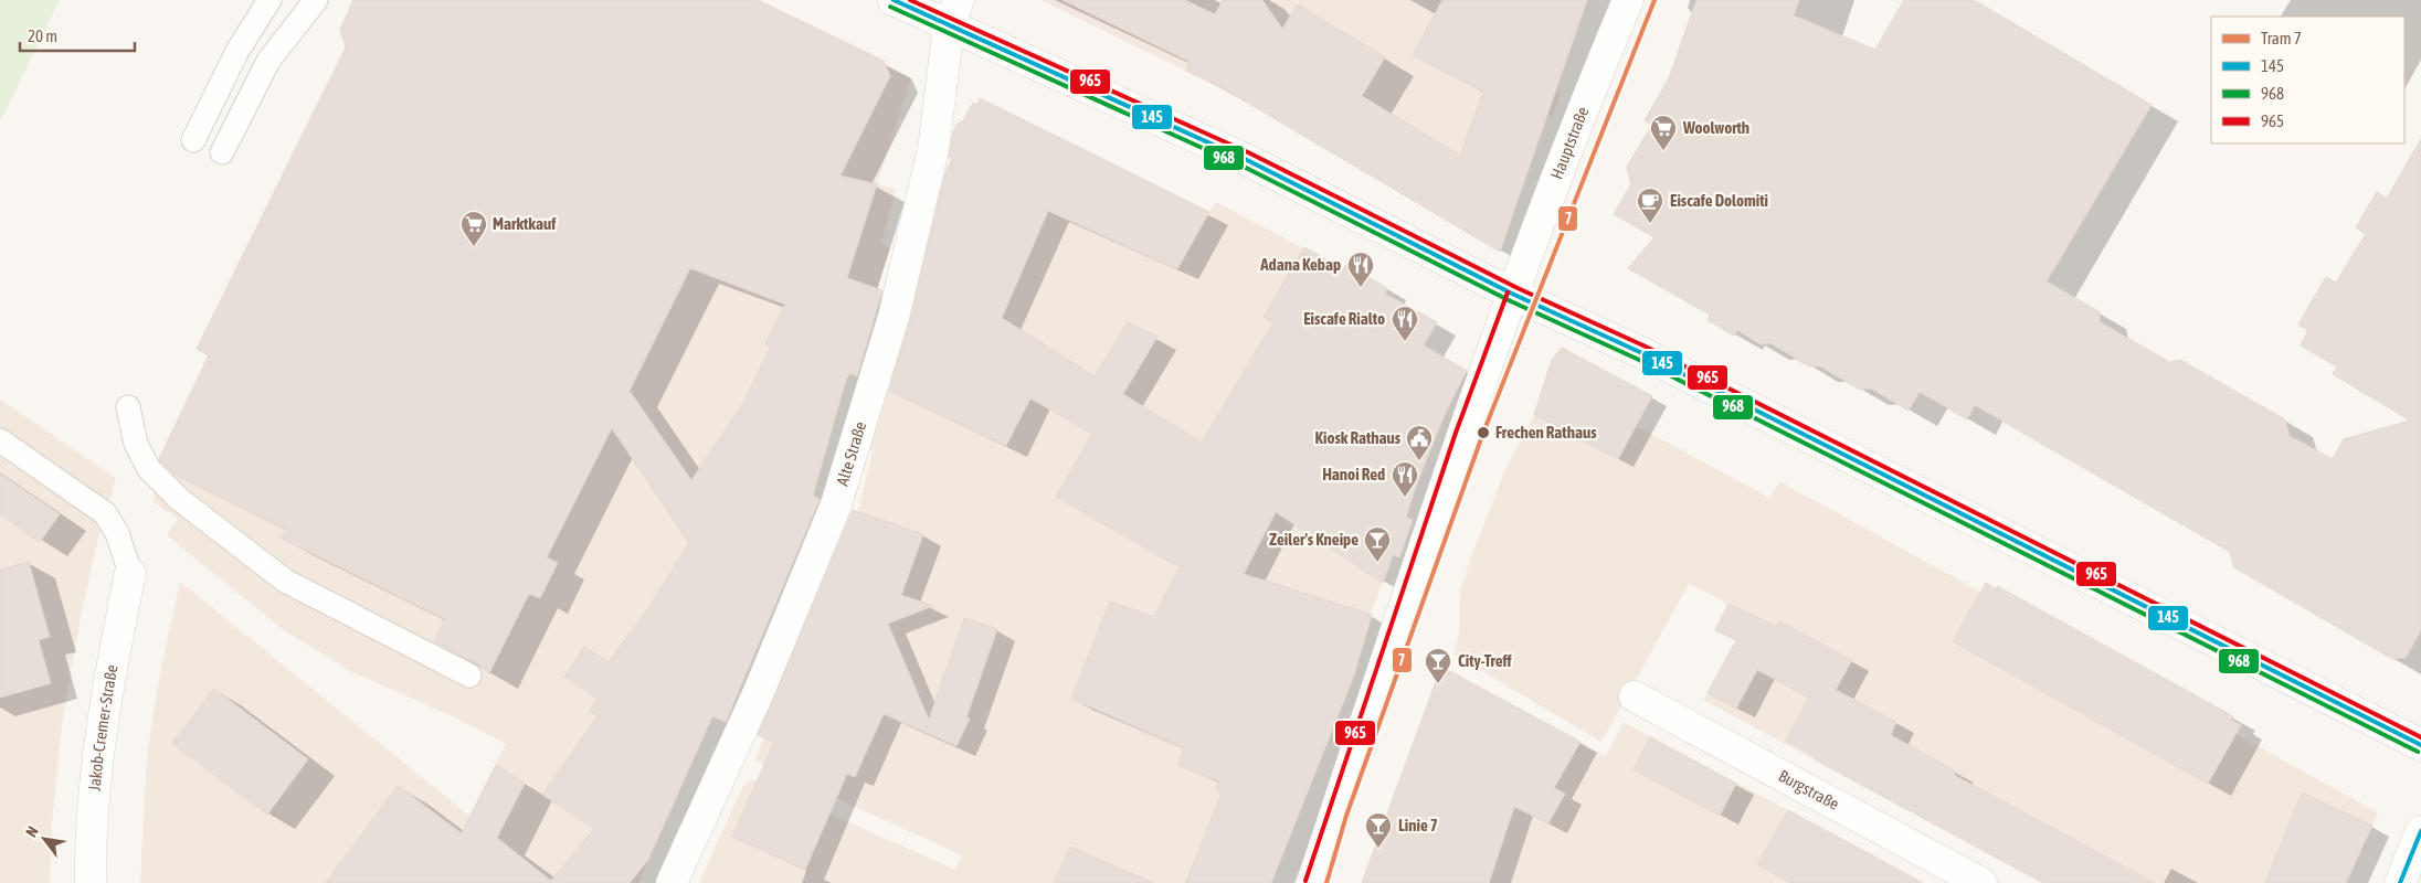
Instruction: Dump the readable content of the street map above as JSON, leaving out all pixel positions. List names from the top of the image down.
{
  "streets": {
    "street": [
      "Hauptstraße",
      "Alte Straße",
      "Jakob-Cremer-Straße",
      "Burgstraße"
    ]
  },
  "places": {
    "supermarket": ["Woolworth", "Marktkauf"],
    "cafe": ["Eiscafe Dolomiti"],
    "restaurant": ["Adana Kebap", "Eiscafe Rialto", "Hanoi Red"],
    "other": ["Frechen Rathaus"],
    "public building": ["Kiosk Rathaus"],
    "bar": ["Zeiler's Kneipe", "City-Treff", "Linie 7"]
  },
  "lines": [
    "tram line 7",
    "transit line 145",
    "transit line 965",
    "transit line 968"
  ],
  "legend": [
    "Tram 7",
    "145",
    "968",
    "965"
  ],
  "scale_bar": "20 m",
  "north": "top left"
}
